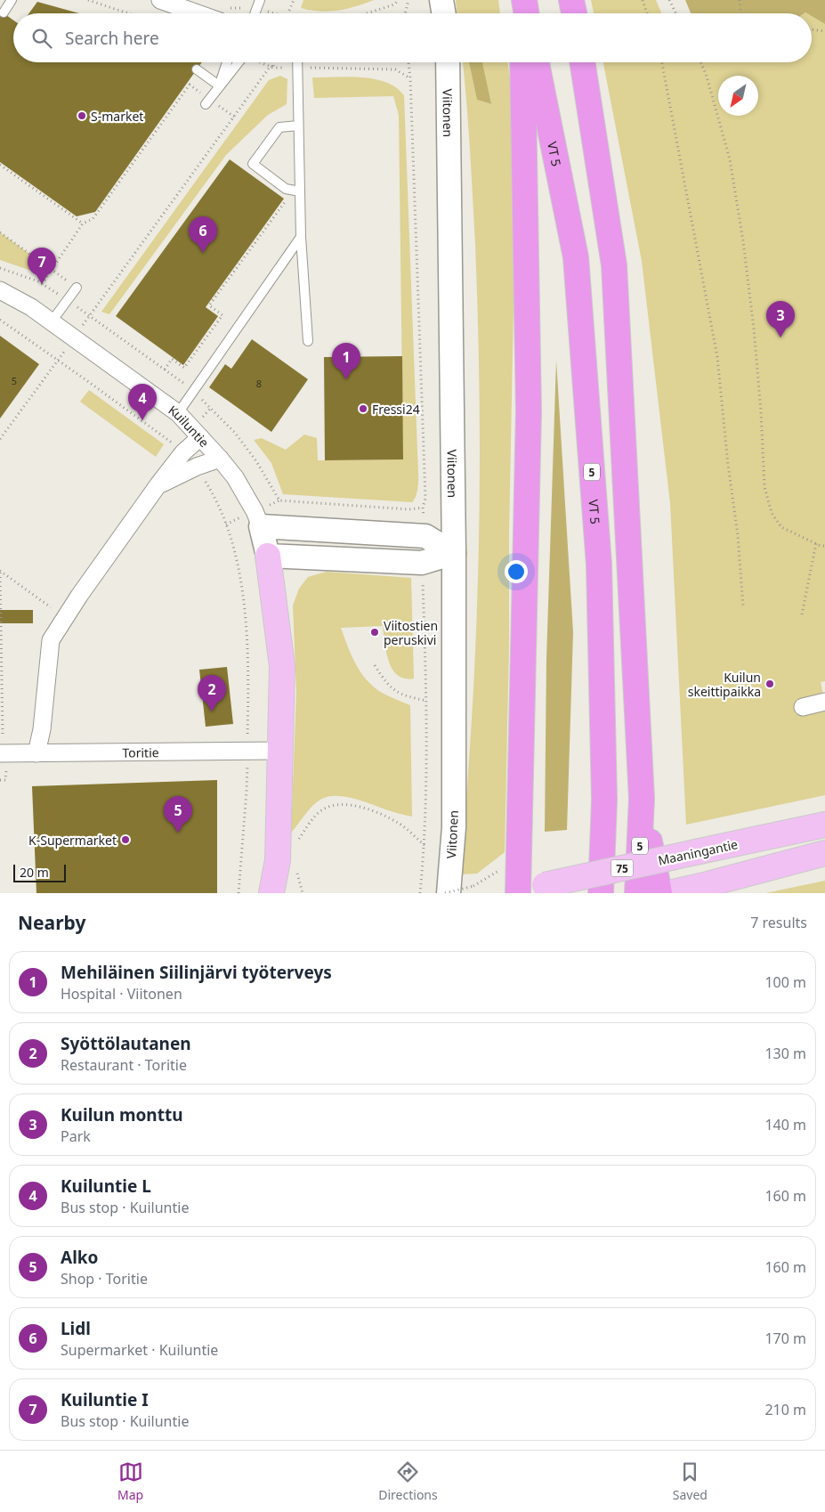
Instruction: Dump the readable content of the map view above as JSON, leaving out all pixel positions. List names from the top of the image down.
{
  "streets": {
    "highway": ["VT 5", "5"],
    "main road": [
      "Viitonen",
      "Kuiluntie",
      "Maaningantie",
      "75"
    ],
    "street": ["Toritie"]
  },
  "places": [
    "S-market",
    "Fressi24",
    "Viitostien peruskivi",
    "Kuilun skeittipaikka",
    "K-Supermarket"
  ],
  "house_numbers": ["5", "8"],
  "scale_bar": "20 m",
  "north": "bottom left",
  "page": {
    "search": "Search here",
    "pins": [
      "6",
      "7",
      "3",
      "1",
      "4",
      "2",
      "5"
    ],
    "scale": "20 m",
    "heading": ["Nearby", "7 results"],
    "list": [
      {
        "mark": "1",
        "name": "Mehiläinen Siilinjärvi työterveys",
        "note": "Hospital · Viitonen",
        "value": "100 m"
      },
      {
        "mark": "2",
        "name": "Syöttölautanen",
        "note": "Restaurant · Toritie",
        "value": "130 m"
      },
      {
        "mark": "3",
        "name": "Kuilun monttu",
        "note": "Park",
        "value": "140 m"
      },
      {
        "mark": "4",
        "name": "Kuiluntie L",
        "note": "Bus stop · Kuiluntie",
        "value": "160 m"
      },
      {
        "mark": "5",
        "name": "Alko",
        "note": "Shop · Toritie",
        "value": "160 m"
      },
      {
        "mark": "6",
        "name": "Lidl",
        "note": "Supermarket · Kuiluntie",
        "value": "170 m"
      },
      {
        "mark": "7",
        "name": "Kuiluntie I",
        "note": "Bus stop · Kuiluntie",
        "value": "210 m"
      }
    ],
    "nav": ["Map", "Directions", "Saved"]
  }
}
